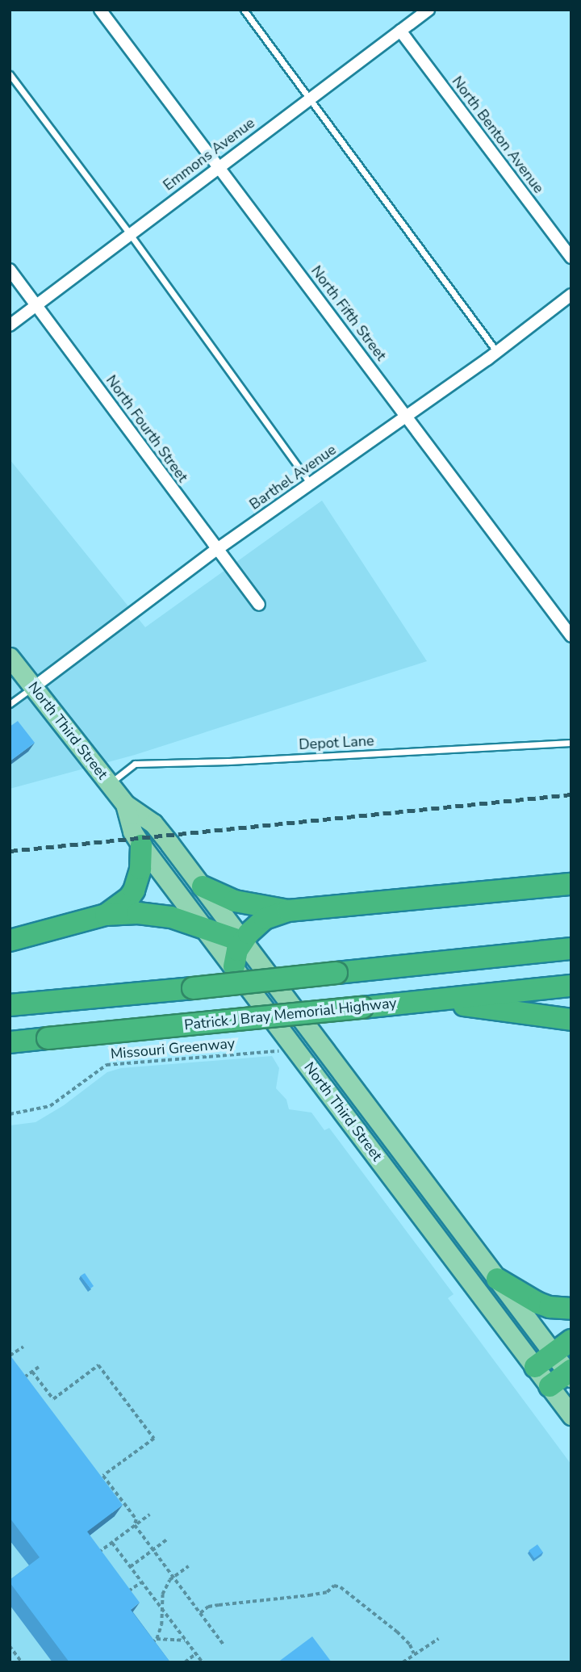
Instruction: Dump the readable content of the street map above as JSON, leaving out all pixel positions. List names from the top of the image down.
{
  "streets": {
    "highway": ["Patrick J Bray Memorial Highway"],
    "main road": ["North Third Street"],
    "street": [
      "North Benton Avenue",
      "Emmons Avenue",
      "North Fifth Street",
      "North Fourth Street",
      "Barthel Avenue"
    ],
    "lane": ["Depot Lane"],
    "path": ["Missouri Greenway"]
  },
  "crossings": [
    ["North Benton Avenue", "Emmons Avenue"],
    ["Emmons Avenue", "North Fifth Street"],
    ["Emmons Avenue", "North Fourth Street"],
    ["North Fifth Street", "Barthel Avenue"],
    ["North Fourth Street", "Barthel Avenue"],
    ["Barthel Avenue", "North Third Street"],
    ["North Third Street", "Depot Lane"]
  ]
}
